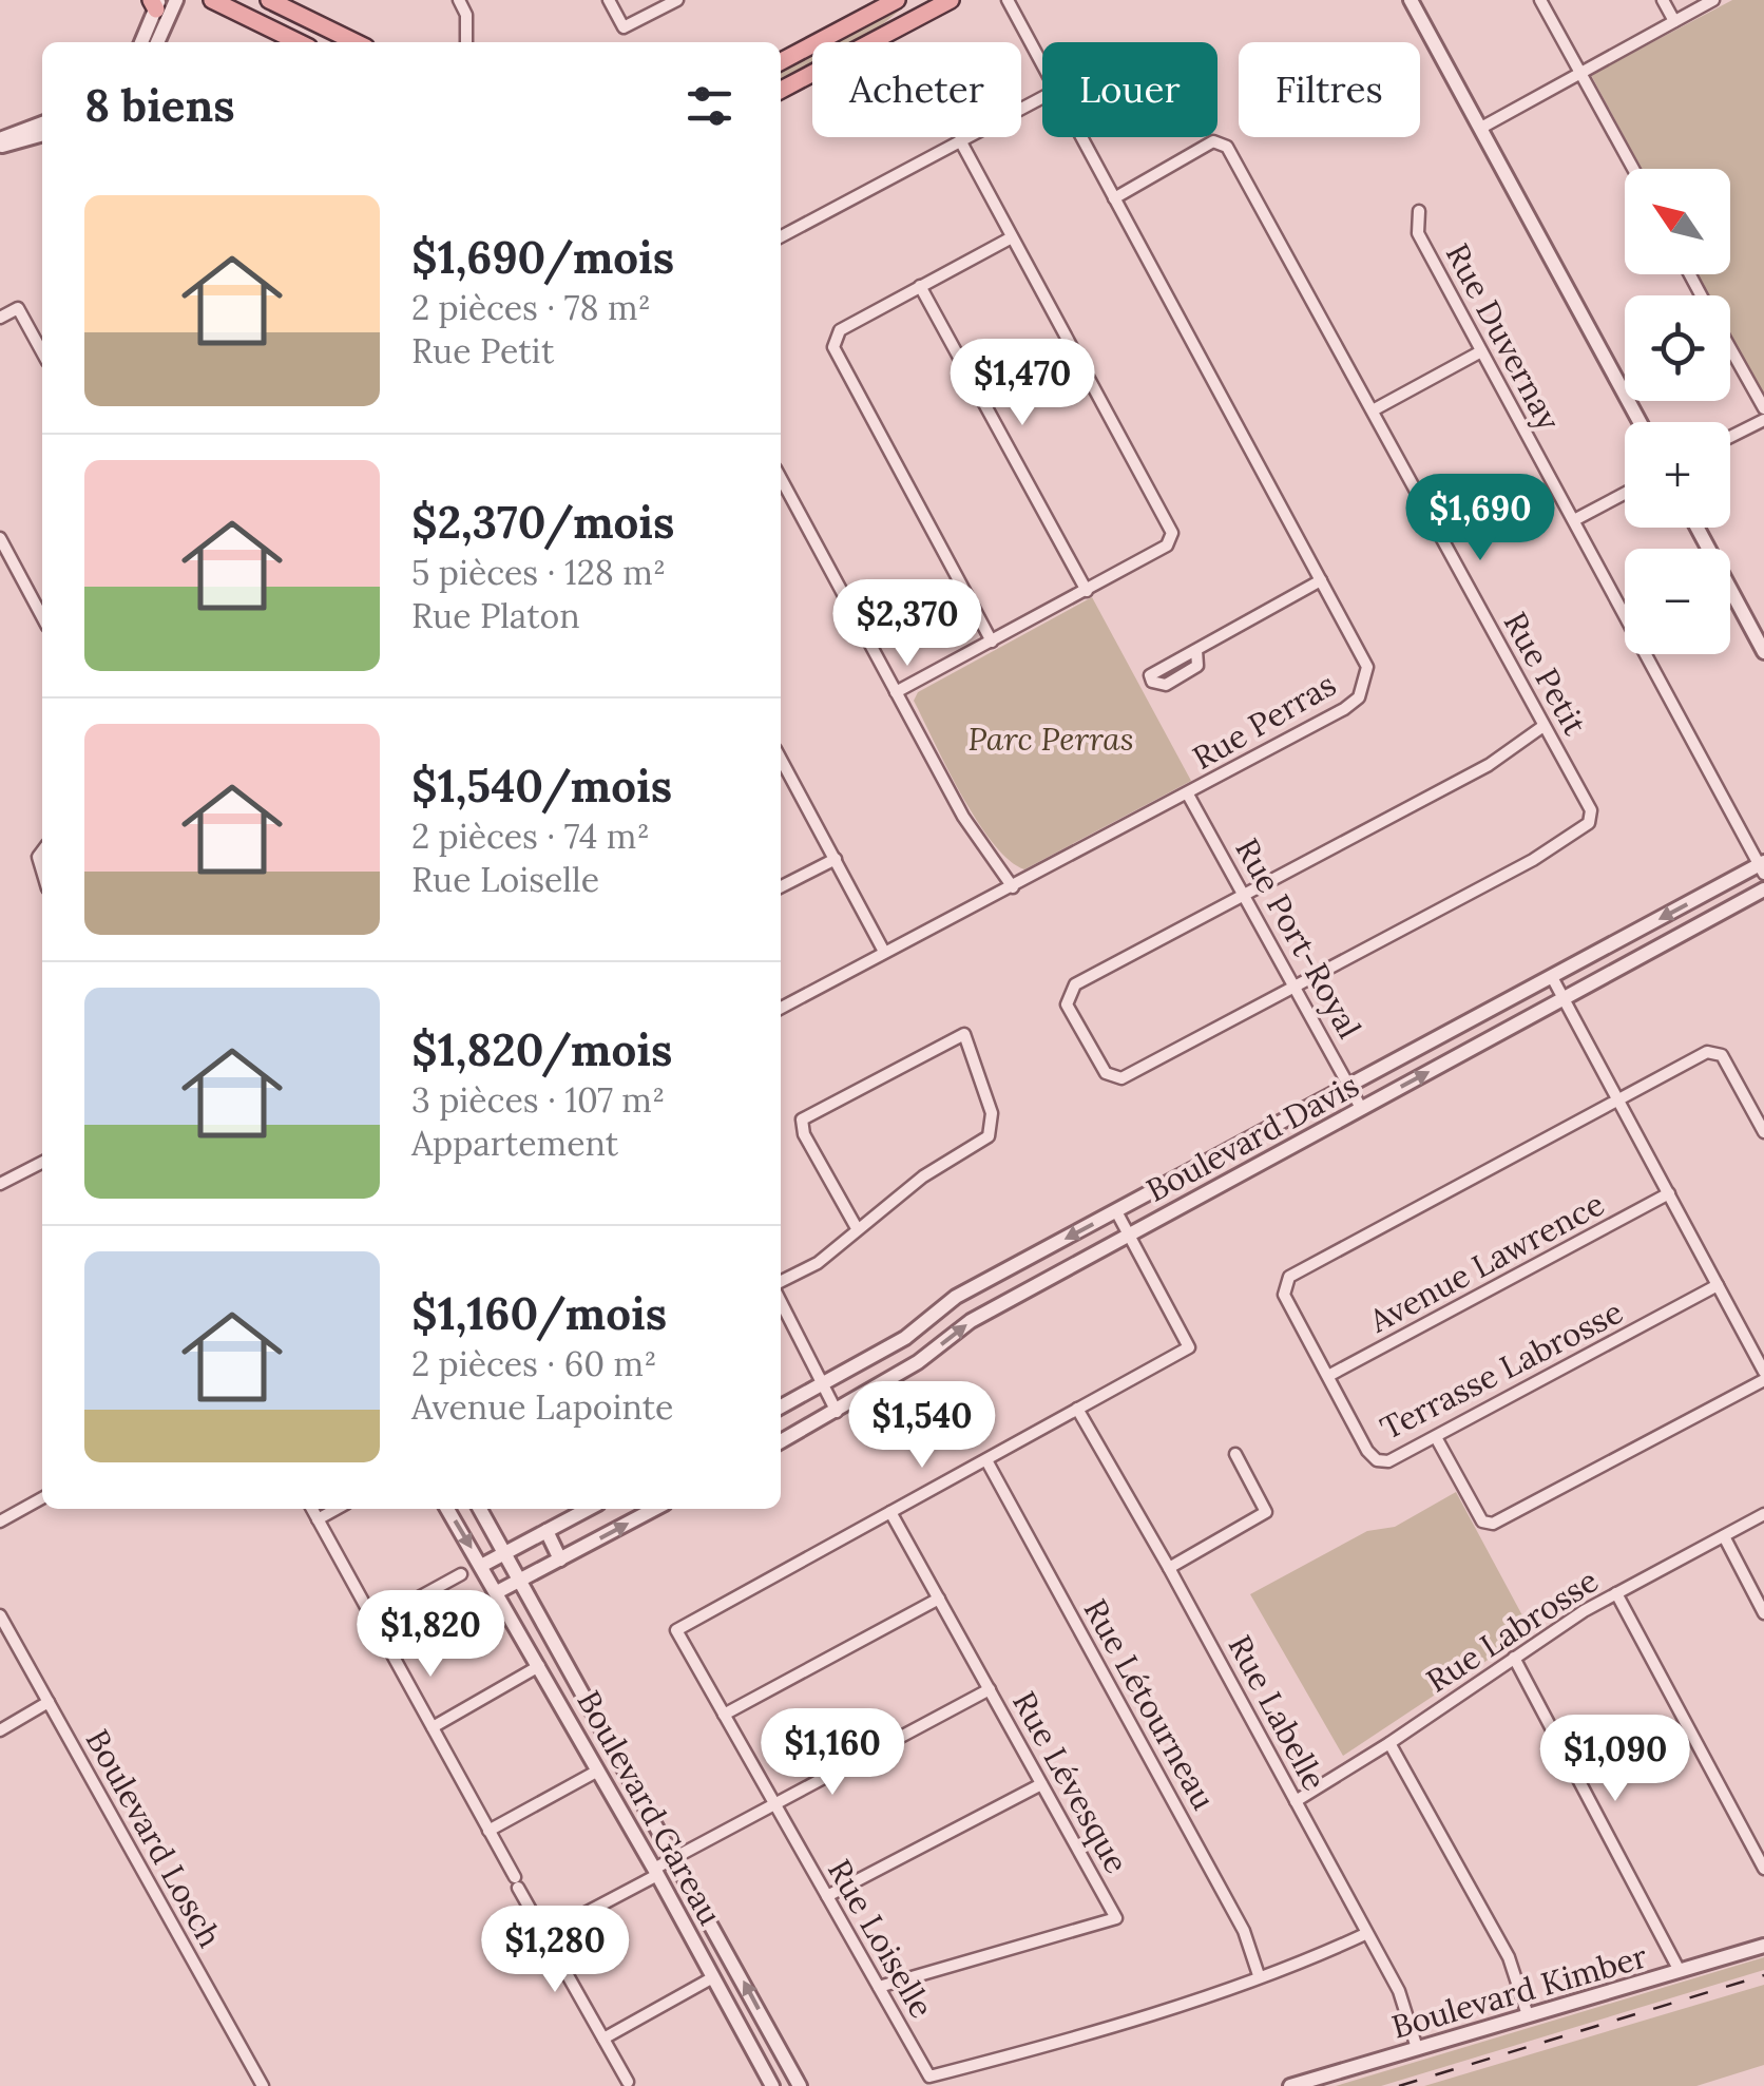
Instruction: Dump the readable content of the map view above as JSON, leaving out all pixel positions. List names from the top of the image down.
{
  "streets": {
    "street": [
      "Rue Duvernay",
      "Rue Petit",
      "Rue Perras",
      "Rue Port-Royal",
      "Boulevard Davis",
      "Avenue Lawrence",
      "Terrasse Labrosse",
      "Rue Labrosse",
      "Rue Létourneau",
      "Rue Labelle",
      "Rue Lévesque",
      "Boulevard Gareau",
      "Boulevard Losch",
      "Rue Loiselle",
      "Boulevard Kimber"
    ]
  },
  "crossings": [
    ["Rue Duvernay", "Boulevard Davis"],
    ["Rue Petit", "Rue Perras"],
    ["Rue Petit", "Rue Port-Royal"],
    ["Rue Perras", "Rue Port-Royal"],
    ["Rue Port-Royal", "Boulevard Davis"],
    ["Boulevard Davis", "Rue Loiselle"],
    ["Avenue Lawrence", "Terrasse Labrosse"],
    ["Rue Labrosse", "Rue Labelle"],
    ["Rue Létourneau", "Rue Loiselle"],
    ["Rue Labelle", "Rue Loiselle"],
    ["Rue Labelle", "Boulevard Kimber"],
    ["Rue Lévesque", "Rue Loiselle"]
  ],
  "parks": ["Parc Perras"],
  "north": "top left",
  "page": {
    "chip": ["Acheter", "Louer", "Filtres"],
    "heading": "8 biens",
    "map_buttons": ["+", "−"],
    "list": [
      {
        "name": "$1,690/mois",
        "note": "2 pièces · 78 m² · Rue Petit"
      },
      {
        "name": "$2,370/mois",
        "note": "5 pièces · 128 m² · Rue Platon"
      },
      {
        "name": "$1,540/mois",
        "note": "2 pièces · 74 m² · Rue Loiselle"
      },
      {
        "name": "$1,820/mois",
        "note": "3 pièces · 107 m² · Appartement"
      },
      {
        "name": "$1,160/mois",
        "note": "2 pièces · 60 m² · Avenue Lapointe"
      }
    ],
    "price": [
      "$1,470",
      "$1,690",
      "$2,370",
      "$1,540",
      "$1,820",
      "$1,160",
      "$1,090",
      "$1,280"
    ]
  }
}
